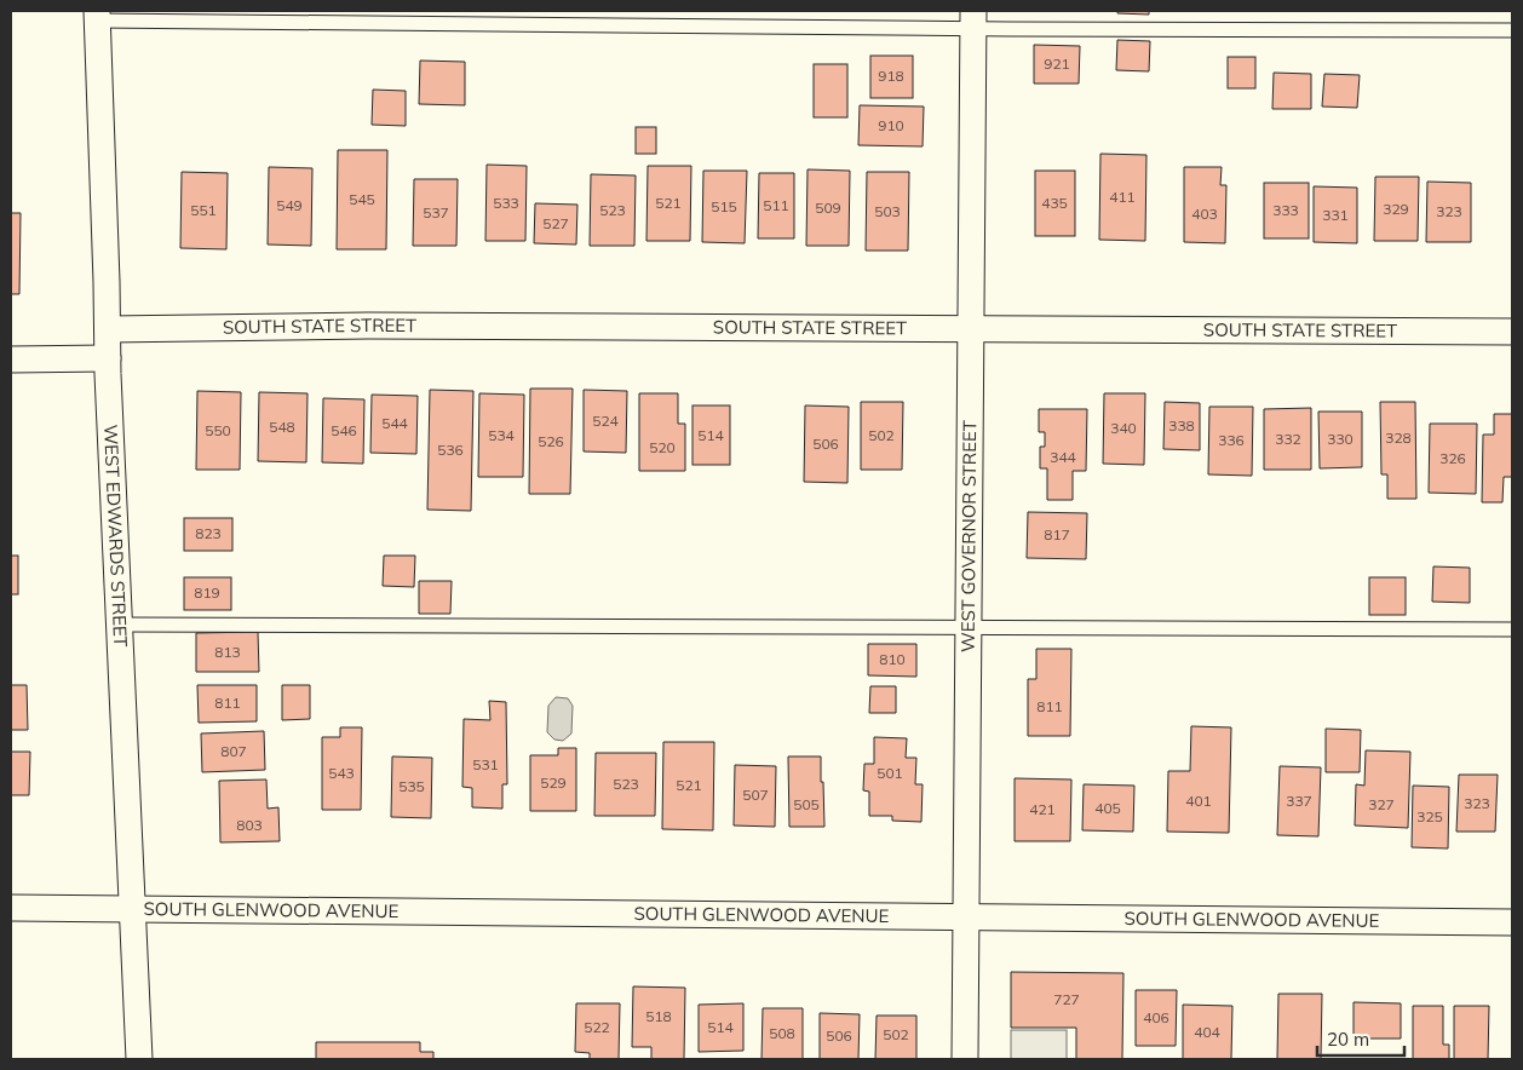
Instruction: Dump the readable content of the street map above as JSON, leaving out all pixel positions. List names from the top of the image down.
{
  "streets": {
    "street": [
      "SOUTH STATE STREET",
      "WEST EDWARDS STREET",
      "WEST GOVERNOR STREET",
      "SOUTH GLENWOOD AVENUE"
    ]
  },
  "crossings": [
    ["SOUTH STATE STREET", "WEST EDWARDS STREET"],
    ["SOUTH STATE STREET", "WEST GOVERNOR STREET"],
    ["WEST EDWARDS STREET", "SOUTH GLENWOOD AVENUE"],
    ["WEST GOVERNOR STREET", "SOUTH GLENWOOD AVENUE"]
  ],
  "house_numbers": [
    "921",
    "918",
    "910",
    "411",
    "545",
    "533",
    "521",
    "435",
    "549",
    "511",
    "515",
    "509",
    "329",
    "551",
    "523",
    "333",
    "503",
    "323",
    "537",
    "403",
    "331",
    "527",
    "524",
    "544",
    "338",
    "548",
    "340",
    "550",
    "546",
    "534",
    "514",
    "502",
    "328",
    "332",
    "330",
    "336",
    "526",
    "506",
    "520",
    "536",
    "344",
    "326",
    "823",
    "817",
    "819",
    "813",
    "810",
    "811",
    "811",
    "807",
    "531",
    "543",
    "501",
    "529",
    "523",
    "521",
    "535",
    "507",
    "401",
    "337",
    "323",
    "505",
    "327",
    "405",
    "421",
    "325",
    "803",
    "727",
    "518",
    "406",
    "522",
    "514",
    "404",
    "508",
    "502",
    "506"
  ],
  "scale_bar": "20 m"
}
